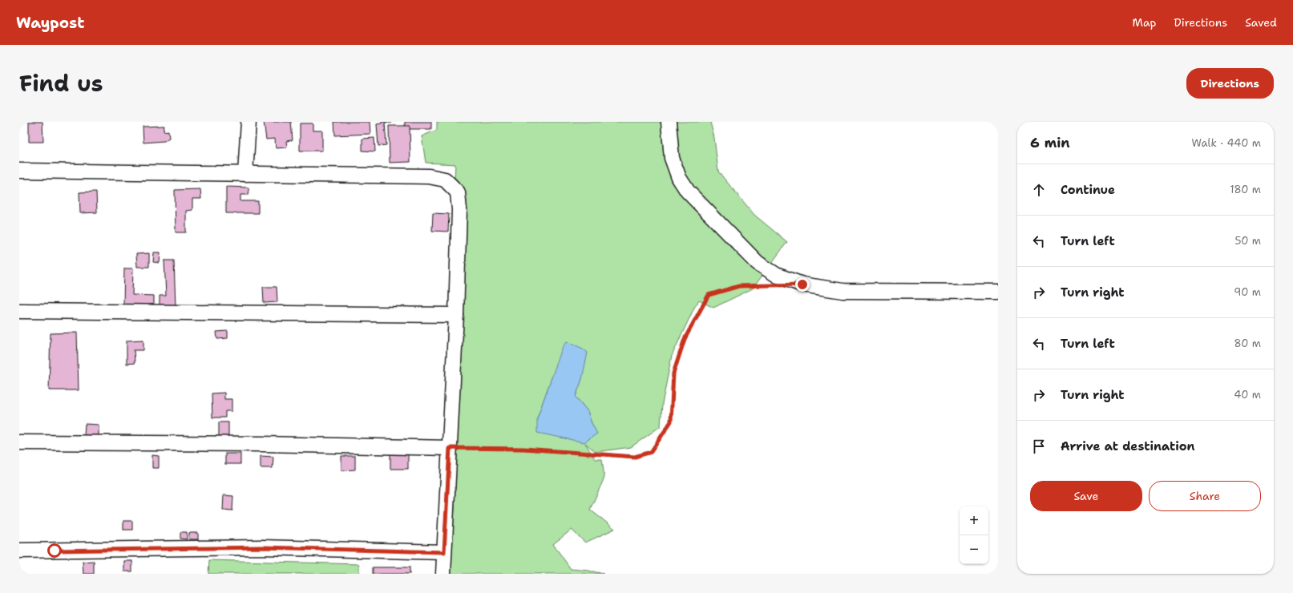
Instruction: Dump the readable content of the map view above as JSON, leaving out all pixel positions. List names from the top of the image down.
{
  "page": {
    "header": "Waypost",
    "nav": ["Map", "Directions", "Saved"],
    "title": "Find us",
    "buttons": [
      "Directions",
      ["Save", "Share"]
    ],
    "heading": ["6 min", "Walk · 440 m"],
    "list": [
      ["Continue", "180 m"],
      ["Turn left", "50 m"],
      ["Turn right", "90 m"],
      ["Turn left", "80 m"],
      ["Turn right", "40 m"],
      "Arrive at destination"
    ],
    "map_buttons": ["+", "−"]
  }
}
